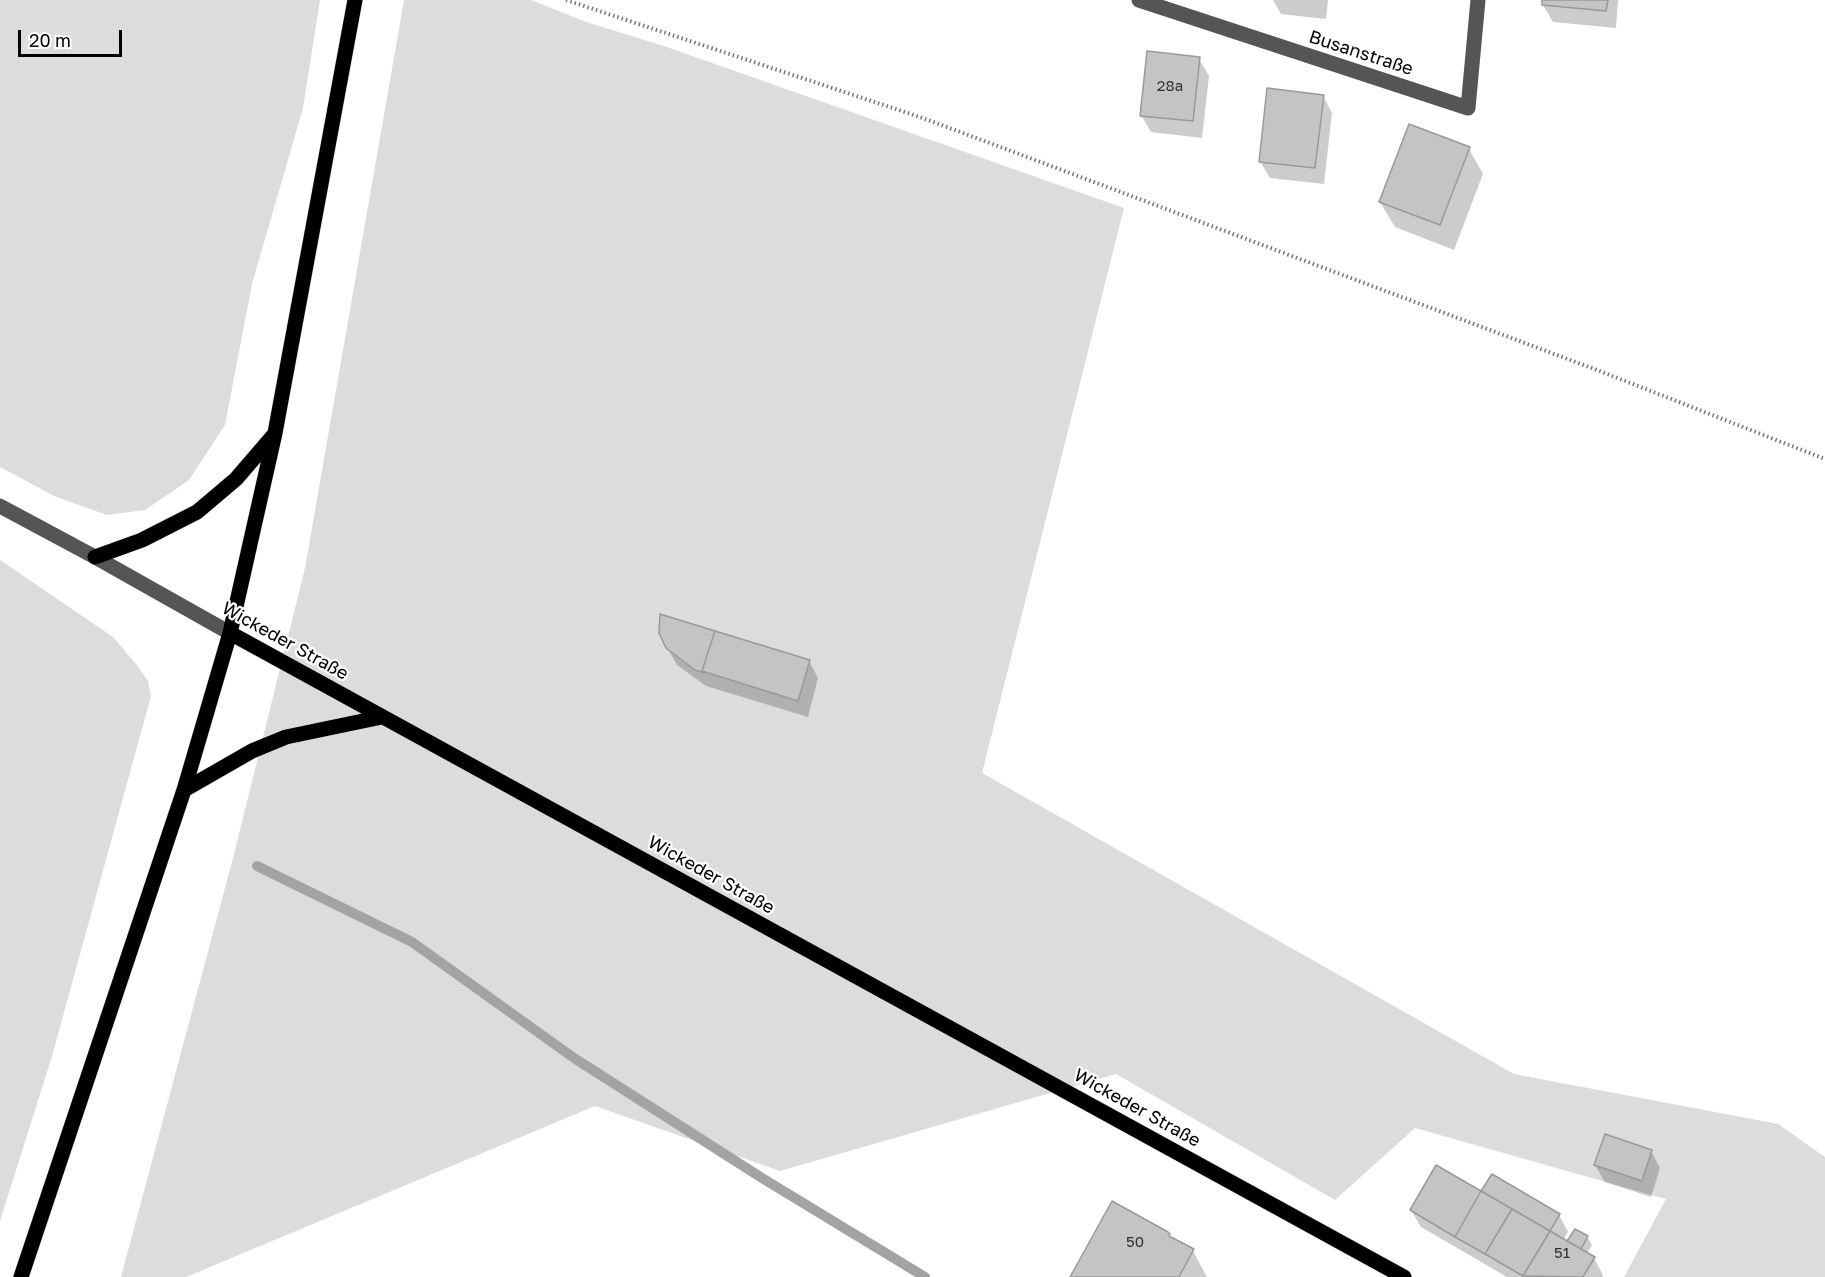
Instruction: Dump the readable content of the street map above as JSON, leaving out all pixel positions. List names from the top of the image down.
{
  "streets": {
    "main road": ["Wickeder Straße"],
    "street": ["Busanstraße"]
  },
  "house_numbers": ["28a", "50", "51"],
  "scale_bar": "20 m"
}
